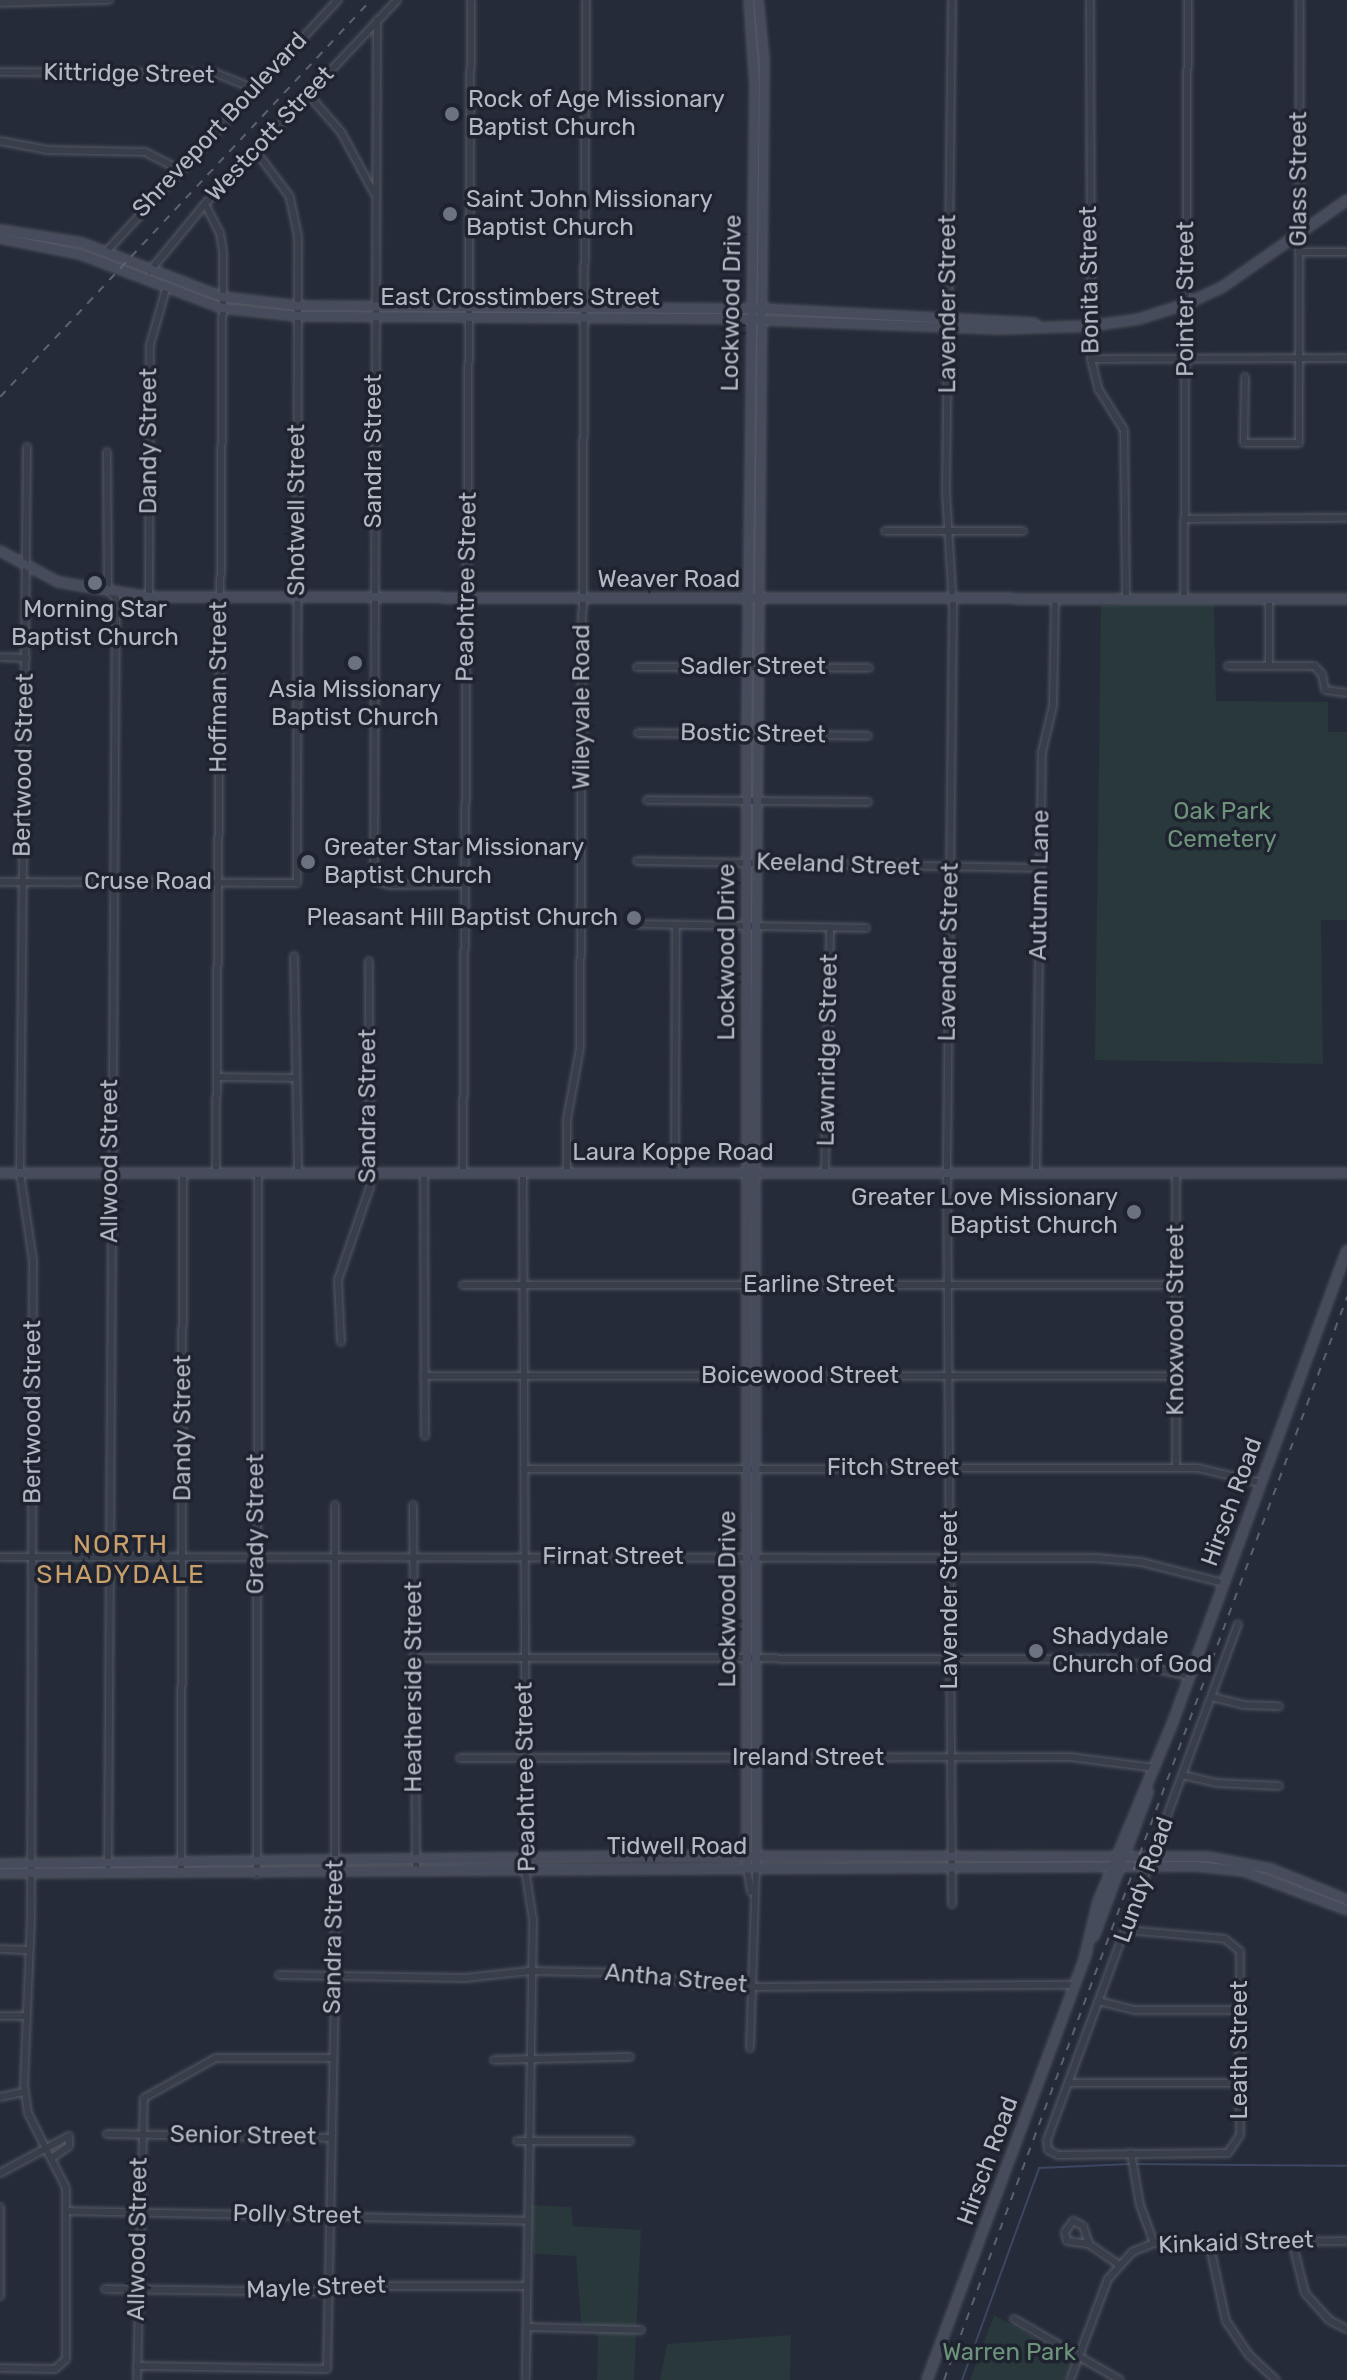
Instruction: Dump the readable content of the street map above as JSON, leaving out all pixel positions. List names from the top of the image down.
{
  "streets": {
    "main road": [
      "East Crosstimbers Street",
      "Lockwood Drive",
      "Weaver Road",
      "Laura Koppe Road",
      "Hirsch Road",
      "Tidwell Road"
    ],
    "street": [
      "Kittridge Street",
      "Shreveport Boulevard",
      "Westcott Street",
      "Glass Street",
      "Bonita Street",
      "Pointer Street",
      "Lavender Street",
      "Dandy Street",
      "Sandra Street",
      "Shotwell Street",
      "Peachtree Street",
      "Sadler Street",
      "Hoffman Street",
      "Wileyvale Road",
      "Bostic Street",
      "Bertwood Street",
      "Keeland Street",
      "Cruse Road",
      "Autumn Lane",
      "Lawnridge Street",
      "Allwood Street",
      "Earline Street",
      "Knoxwood Street",
      "Boicewood Street",
      "Fitch Street",
      "Grady Street",
      "Firnat Street",
      "Heatherside Street",
      "Ireland Street",
      "Lundy Road",
      "Antha Street",
      "Leath Street",
      "Senior Street",
      "Polly Street",
      "Kinkaid Street",
      "Mayle Street"
    ]
  },
  "crossings": [
    ["Kittridge Street", "Shreveport Boulevard"],
    ["Shreveport Boulevard", "East Crosstimbers Street"],
    ["Westcott Street", "East Crosstimbers Street"],
    ["Westcott Street", "Sandra Street"],
    ["Westcott Street", "Shotwell Street"],
    ["Westcott Street", "Hoffman Street"],
    ["Glass Street", "East Crosstimbers Street"],
    ["Bonita Street", "East Crosstimbers Street"],
    ["Bonita Street", "Weaver Road"],
    ["East Crosstimbers Street", "Pointer Street"],
    ["East Crosstimbers Street", "Lockwood Drive"],
    ["East Crosstimbers Street", "Lavender Street"],
    ["East Crosstimbers Street", "Dandy Street"],
    ["East Crosstimbers Street", "Sandra Street"],
    ["East Crosstimbers Street", "Shotwell Street"],
    ["East Crosstimbers Street", "Peachtree Street"],
    ["East Crosstimbers Street", "Hoffman Street"],
    ["East Crosstimbers Street", "Wileyvale Road"],
    ["Pointer Street", "Weaver Road"],
    ["Lockwood Drive", "Weaver Road"],
    ["Lockwood Drive", "Sadler Street"],
    ["Lockwood Drive", "Bostic Street"],
    ["Lockwood Drive", "Keeland Street"],
    ["Lockwood Drive", "Laura Koppe Road"],
    ["Lockwood Drive", "Earline Street"],
    ["Lockwood Drive", "Boicewood Street"],
    ["Lockwood Drive", "Fitch Street"],
    ["Lockwood Drive", "Firnat Street"],
    ["Lockwood Drive", "Ireland Street"],
    ["Lockwood Drive", "Tidwell Road"],
    ["Lockwood Drive", "Antha Street"],
    ["Lavender Street", "Weaver Road"],
    ["Lavender Street", "Keeland Street"],
    ["Lavender Street", "Laura Koppe Road"],
    ["Lavender Street", "Earline Street"],
    ["Lavender Street", "Boicewood Street"],
    ["Lavender Street", "Fitch Street"],
    ["Lavender Street", "Firnat Street"],
    ["Lavender Street", "Ireland Street"],
    ["Lavender Street", "Tidwell Road"],
    ["Dandy Street", "Weaver Road"],
    ["Dandy Street", "Laura Koppe Road"],
    ["Dandy Street", "Firnat Street"],
    ["Dandy Street", "Tidwell Road"],
    ["Sandra Street", "Weaver Road"],
    ["Sandra Street", "Peachtree Street"],
    ["Sandra Street", "Laura Koppe Road"],
    ["Sandra Street", "Allwood Street"],
    ["Sandra Street", "Firnat Street"],
    ["Sandra Street", "Tidwell Road"],
    ["Sandra Street", "Antha Street"],
    ["Sandra Street", "Senior Street"],
    ["Sandra Street", "Polly Street"],
    ["Sandra Street", "Mayle Street"],
    ["Shotwell Street", "Weaver Road"],
    ["Shotwell Street", "Cruse Road"],
    ["Weaver Road", "Peachtree Street"],
    ["Weaver Road", "Hoffman Street"],
    ["Weaver Road", "Wileyvale Road"],
    ["Weaver Road", "Bertwood Street"],
    ["Weaver Road", "Autumn Lane"],
    ["Weaver Road", "Allwood Street"],
    ["Peachtree Street", "Laura Koppe Road"],
    ["Peachtree Street", "Earline Street"],
    ["Peachtree Street", "Boicewood Street"],
    ["Peachtree Street", "Fitch Street"],
    ["Peachtree Street", "Firnat Street"],
    ["Peachtree Street", "Ireland Street"],
    ["Peachtree Street", "Tidwell Road"],
    ["Peachtree Street", "Antha Street"],
    ["Peachtree Street", "Polly Street"],
    ["Peachtree Street", "Mayle Street"],
    ["Hoffman Street", "Cruse Road"],
    ["Hoffman Street", "Laura Koppe Road"],
    ["Wileyvale Road", "Laura Koppe Road"],
    ["Bertwood Street", "Cruse Road"],
    ["Bertwood Street", "Laura Koppe Road"],
    ["Bertwood Street", "Firnat Street"],
    ["Bertwood Street", "Tidwell Road"],
    ["Bertwood Street", "Polly Street"],
    ["Keeland Street", "Autumn Lane"],
    ["Cruse Road", "Allwood Street"],
    ["Autumn Lane", "Laura Koppe Road"],
    ["Lawnridge Street", "Laura Koppe Road"],
    ["Laura Koppe Road", "Allwood Street"],
    ["Laura Koppe Road", "Knoxwood Street"],
    ["Laura Koppe Road", "Grady Street"],
    ["Allwood Street", "Firnat Street"],
    ["Allwood Street", "Tidwell Road"],
    ["Allwood Street", "Senior Street"],
    ["Allwood Street", "Polly Street"],
    ["Allwood Street", "Mayle Street"],
    ["Earline Street", "Knoxwood Street"],
    ["Knoxwood Street", "Boicewood Street"],
    ["Knoxwood Street", "Fitch Street"],
    ["Fitch Street", "Hirsch Road"],
    ["Hirsch Road", "Firnat Street"],
    ["Hirsch Road", "Ireland Street"],
    ["Hirsch Road", "Tidwell Road"],
    ["Hirsch Road", "Antha Street"],
    ["Grady Street", "Firnat Street"],
    ["Grady Street", "Tidwell Road"],
    ["Firnat Street", "Heatherside Street"],
    ["Heatherside Street", "Tidwell Road"],
    ["Tidwell Road", "Lundy Road"],
    ["Lundy Road", "Leath Street"]
  ],
  "districts": ["NORTH SHADYDALE"],
  "parks": ["Oak Park Cemetery", "Warren Park"],
  "places": [
    "Rock of Age Missionary Baptist Church",
    "Saint John Missionary Baptist Church",
    "Morning Star Baptist Church",
    "Asia Missionary Baptist Church",
    "Greater Star Missionary Baptist Church",
    "Pleasant Hill Baptist Church",
    "Greater Love Missionary Baptist Church",
    "Shadydale Church of God"
  ]
}
